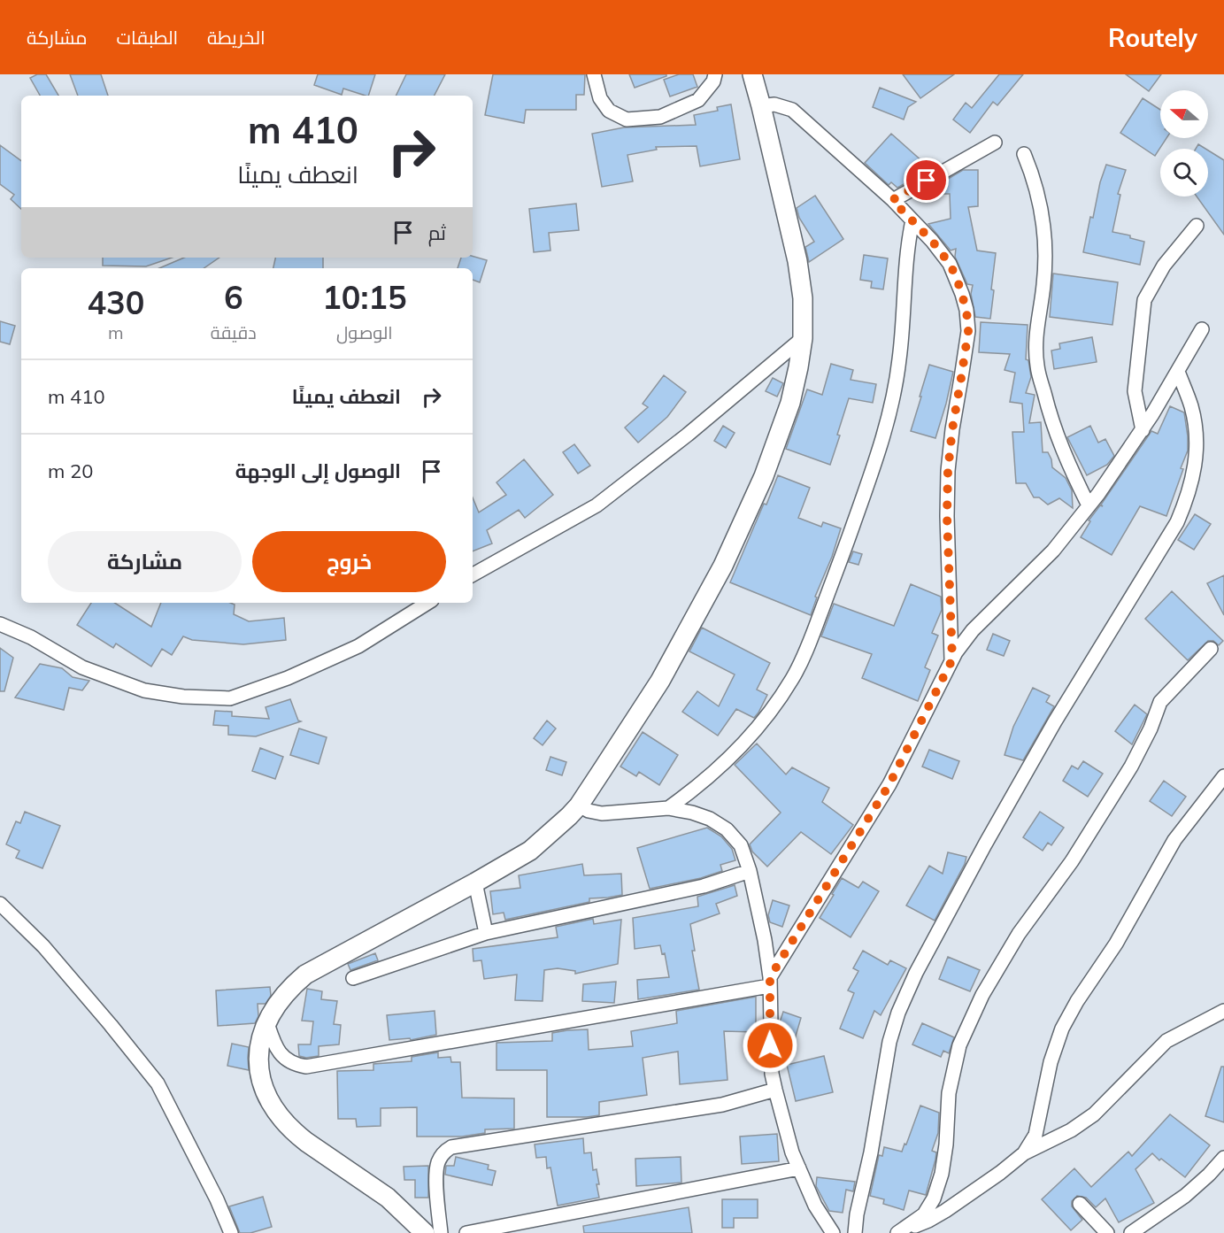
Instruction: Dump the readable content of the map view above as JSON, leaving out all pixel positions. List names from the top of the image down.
{
  "north": "left",
  "page": {
    "header": "Routely",
    "nav": ["الخريطة", "الطبقات", "مشاركة"],
    "turn": ["410 m", "انعطف يمينًا"],
    "then": "ثم",
    "eta": [
      "10:15",
      "الوصول",
      "6",
      "دقيقة",
      "430",
      "m"
    ],
    "list": [
      {
        "name": "انعطف يمينًا",
        "value": "410 m"
      },
      {
        "name": "الوصول إلى الوجهة",
        "value": "20 m"
      }
    ],
    "buttons": ["خروج", "مشاركة"]
  }
}
